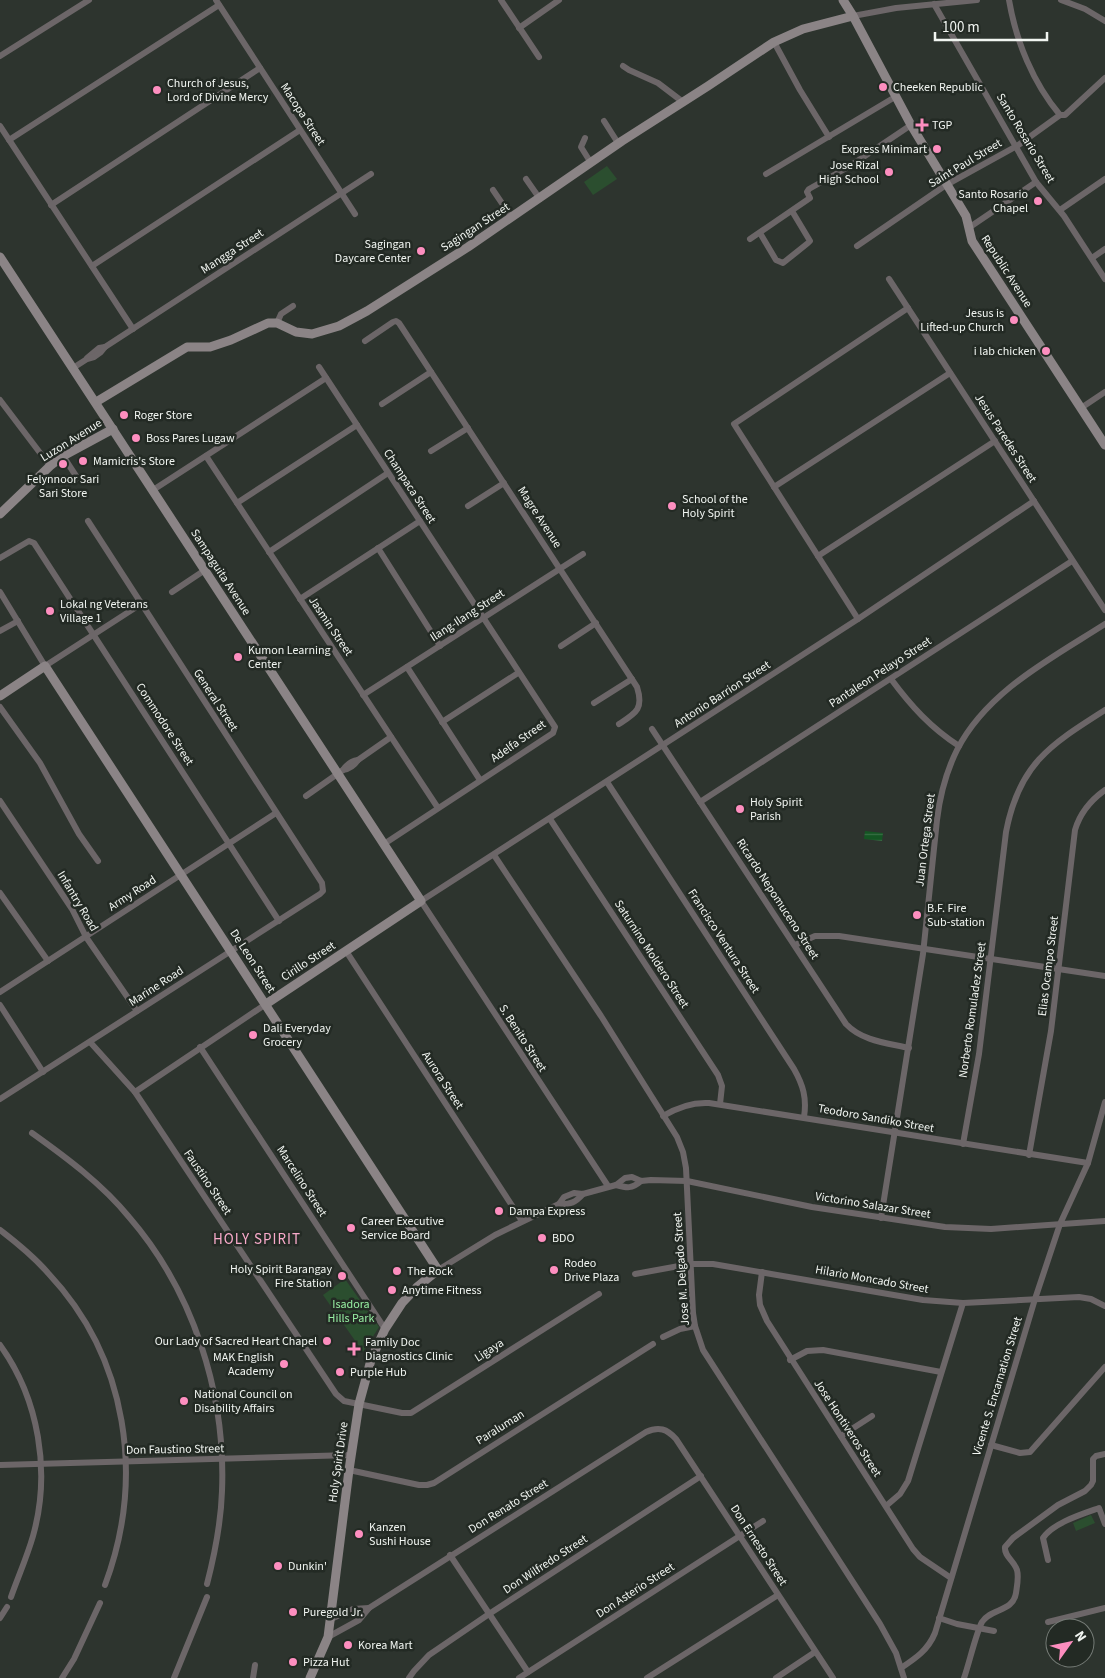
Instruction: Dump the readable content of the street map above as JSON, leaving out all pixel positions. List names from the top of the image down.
{
  "streets": {
    "main road": [
      "Sagingan Street",
      "Republic Avenue",
      "Luzon Avenue",
      "Sampaguita Avenue",
      "De Leon Street",
      "Cirillo Street",
      "Holy Spirit Drive"
    ],
    "street": [
      "Macopa Street",
      "Santo Rosario Street",
      "Saint Paul Street",
      "Mangga Street",
      "Jesus Paredes Street",
      "Champaca Street",
      "Magre Avenue",
      "Ilang-Ilang Street",
      "Jasmin Street",
      "Pantaleon Pelayo Street",
      "Antonio Barrion Street",
      "General Street",
      "Commodore Street",
      "Adelfa Street",
      "Juan Ortega Street",
      "Army Road",
      "Ricardo Nepomuceno Street",
      "Infantry Road",
      "Francisco Ventura Street",
      "Saturnino Moldero Street",
      "Elias Ocampo Street",
      "Marine Road",
      "Norberto Romuladez Street",
      "S. Benito Street",
      "Aurora Street",
      "Teodoro Sandiko Street",
      "Marcelino Street",
      "Faustino Street",
      "Victorino Salazar Street",
      "Jose M. Delgado Street",
      "Hilario Moncado Street",
      "Ligaya",
      "Vicente S. Encarnation Street",
      "Paraluman",
      "Jose Hontiveros Street",
      "Don Faustino Street",
      "Don Renato Street",
      "Don Ernesto Street",
      "Don Wilfredo Street",
      "Don Asterio Street"
    ]
  },
  "crossings": [
    ["Macopa Street", "Mangga Street"],
    ["Santo Rosario Street", "Saint Paul Street"],
    ["Saint Paul Street", "Republic Avenue"],
    ["Sagingan Street", "Republic Avenue"],
    ["Mangga Street", "Sampaguita Avenue"],
    ["Jesus Paredes Street", "Pantaleon Pelayo Street"],
    ["Jesus Paredes Street", "Antonio Barrion Street"],
    ["Luzon Avenue", "Sampaguita Avenue"],
    ["Champaca Street", "Ilang-Ilang Street"],
    ["Champaca Street", "Adelfa Street"],
    ["Magre Avenue", "Ilang-Ilang Street"],
    ["Sampaguita Avenue", "Antonio Barrion Street"],
    ["Sampaguita Avenue", "Adelfa Street"],
    ["Sampaguita Avenue", "Cirillo Street"],
    ["Sampaguita Avenue", "S. Benito Street"],
    ["Ilang-Ilang Street", "Jasmin Street"],
    ["Ilang-Ilang Street", "Adelfa Street"],
    ["Jasmin Street", "Adelfa Street"],
    ["Pantaleon Pelayo Street", "Ricardo Nepomuceno Street"],
    ["Antonio Barrion Street", "Ricardo Nepomuceno Street"],
    ["Antonio Barrion Street", "Francisco Ventura Street"],
    ["Antonio Barrion Street", "Saturnino Moldero Street"],
    ["Antonio Barrion Street", "Cirillo Street"],
    ["Antonio Barrion Street", "S. Benito Street"],
    ["Antonio Barrion Street", "Jose M. Delgado Street"],
    ["General Street", "Army Road"],
    ["General Street", "Marine Road"],
    ["Commodore Street", "Army Road"],
    ["Commodore Street", "Marine Road"],
    ["Juan Ortega Street", "Ricardo Nepomuceno Street"],
    ["Juan Ortega Street", "Teodoro Sandiko Street"],
    ["Juan Ortega Street", "Victorino Salazar Street"],
    ["Army Road", "Infantry Road"],
    ["Army Road", "De Leon Street"],
    ["Infantry Road", "Marine Road"],
    ["Francisco Ventura Street", "Teodoro Sandiko Street"],
    ["Saturnino Moldero Street", "Teodoro Sandiko Street"],
    ["De Leon Street", "Cirillo Street"],
    ["De Leon Street", "Marine Road"],
    ["De Leon Street", "Victorino Salazar Street"],
    ["De Leon Street", "Holy Spirit Drive"],
    ["Cirillo Street", "S. Benito Street"],
    ["Cirillo Street", "Aurora Street"],
    ["Cirillo Street", "Marcelino Street"],
    ["Cirillo Street", "Faustino Street"],
    ["Elias Ocampo Street", "Teodoro Sandiko Street"],
    ["Marine Road", "Faustino Street"],
    ["Norberto Romuladez Street", "Teodoro Sandiko Street"],
    ["S. Benito Street", "Victorino Salazar Street"],
    ["Aurora Street", "Victorino Salazar Street"],
    ["Teodoro Sandiko Street", "Jose M. Delgado Street"],
    ["Teodoro Sandiko Street", "Vicente S. Encarnation Street"],
    ["Marcelino Street", "Holy Spirit Drive"],
    ["Faustino Street", "Ligaya"],
    ["Faustino Street", "Holy Spirit Drive"],
    ["Victorino Salazar Street", "Jose M. Delgado Street"],
    ["Victorino Salazar Street", "Vicente S. Encarnation Street"],
    ["Victorino Salazar Street", "Holy Spirit Drive"],
    ["Jose M. Delgado Street", "Hilario Moncado Street"],
    ["Jose M. Delgado Street", "Vicente S. Encarnation Street"],
    ["Hilario Moncado Street", "Vicente S. Encarnation Street"],
    ["Hilario Moncado Street", "Jose Hontiveros Street"],
    ["Ligaya", "Holy Spirit Drive"],
    ["Vicente S. Encarnation Street", "Jose Hontiveros Street"],
    ["Paraluman", "Holy Spirit Drive"],
    ["Don Faustino Street", "Holy Spirit Drive"],
    ["Holy Spirit Drive", "Don Renato Street"],
    ["Don Renato Street", "Don Ernesto Street"],
    ["Don Ernesto Street", "Don Wilfredo Street"],
    ["Don Ernesto Street", "Don Asterio Street"]
  ],
  "districts": ["HOLY SPIRIT"],
  "parks": ["Isadora Hills Park"],
  "places": {
    "other": [
      "Cheeken Republic",
      "Church of Jesus, Lord of Divine Mercy",
      "Express Minimart",
      "Jose Rizal High School",
      "Santo Rosario Chapel",
      "Sagingan Daycare Center",
      "Jesus is Lifted-up Church",
      "i lab chicken",
      "Roger Store",
      "Boss Pares Lugaw",
      "Mamicris's Store",
      "Felynnoor Sari Sari Store",
      "School of the Holy Spirit",
      "Lokal ng Veterans Village 1",
      "Kumon Learning Center",
      "Holy Spirit Parish",
      "B.F. Fire Sub-station",
      "Dali Everyday Grocery",
      "Dampa Express",
      "Career Executive Service Board",
      "BDO",
      "Rodeo Drive Plaza",
      "The Rock",
      "Holy Spirit Barangay Fire Station",
      "Anytime Fitness",
      "Our Lady of Sacred Heart Chapel",
      "MAK English Academy",
      "Purple Hub",
      "National Council on Disability Affairs",
      "Kanzen Sushi House",
      "Dunkin'",
      "Puregold Jr.",
      "Korea Mart",
      "Pizza Hut"
    ],
    "health": ["TGP", "Family Doc Diagnostics Clinic"]
  },
  "scale_bar": "100 m",
  "north": "top right"
}
